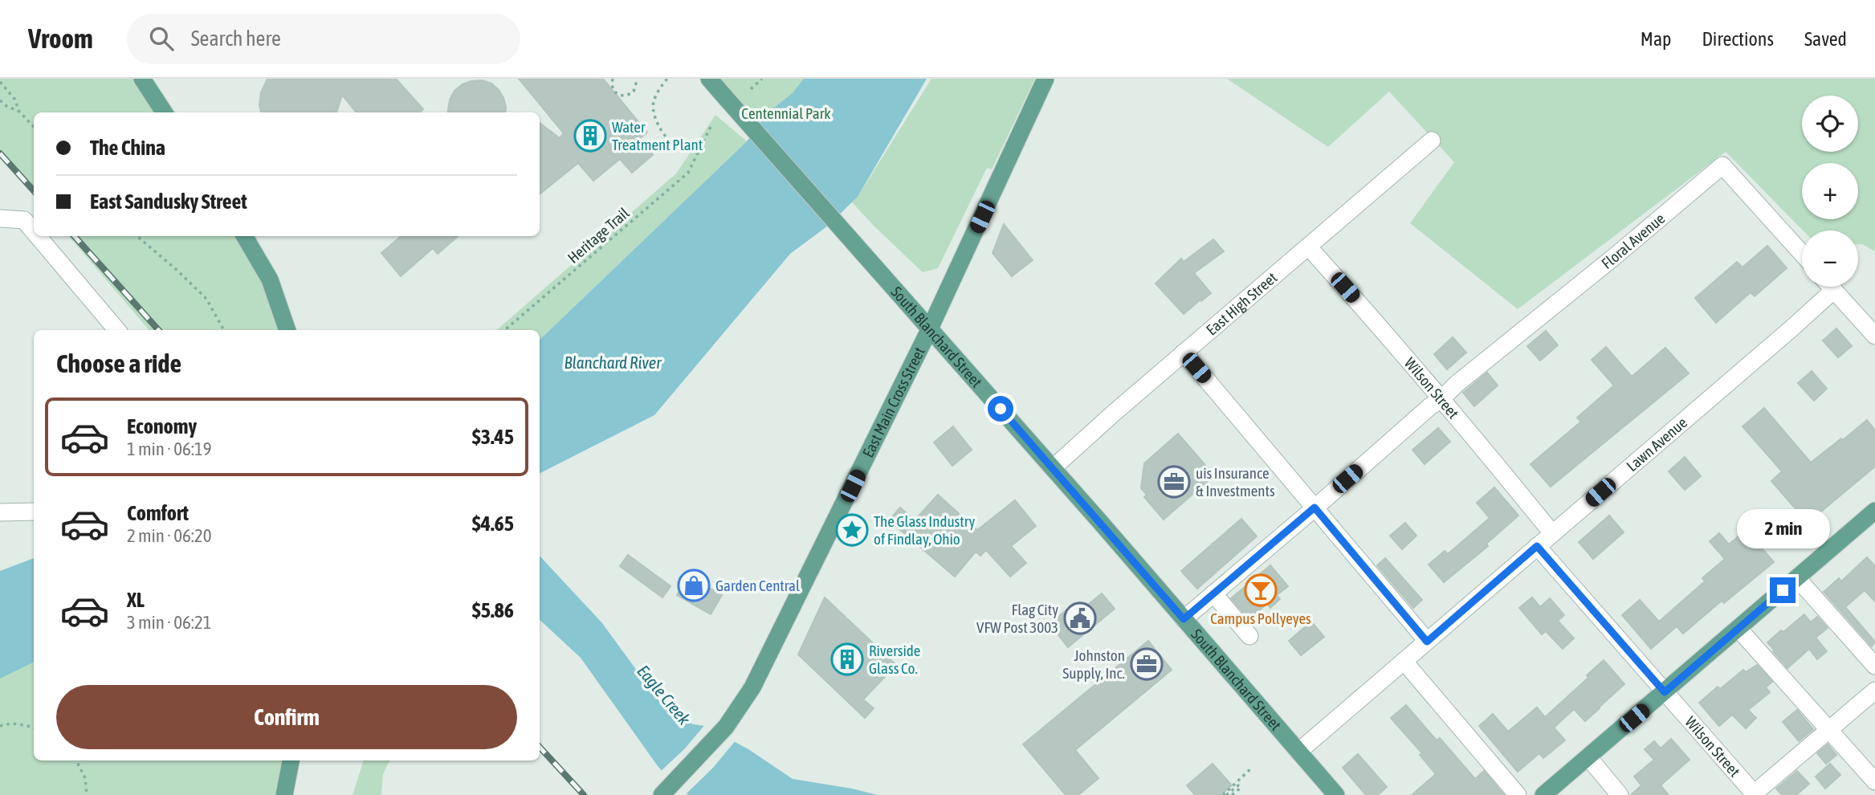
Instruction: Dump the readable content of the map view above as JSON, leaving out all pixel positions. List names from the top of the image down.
{
  "streets": {
    "main road": ["South Blanchard Street", "East Main Cross Street"],
    "street": [
      "Floral Avenue",
      "East High Street",
      "Wilson Street",
      "Lawn Avenue"
    ],
    "path": ["Heritage Trail"]
  },
  "crossings": [
    ["Floral Avenue", "Wilson Street"],
    ["East High Street", "South Blanchard Street"],
    ["East High Street", "Wilson Street"],
    ["South Blanchard Street", "East Main Cross Street"],
    ["South Blanchard Street", "Lawn Avenue"],
    ["Wilson Street", "Lawn Avenue"]
  ],
  "water": ["Blanchard River", "Eagle Creek"],
  "parks": ["Centennial Park"],
  "places": {
    "building": ["Water Treatment Plant", "Riverside Glass Co."],
    "office": ["uis Insurance & Investments", "Johnston Supply, Inc."],
    "place": ["The Glass Industry of Findlay, Ohio"],
    "shop": ["Garden Central"],
    "bar": ["Campus Pollyeyes"],
    "public building": ["Flag City VFW Post 3003"]
  },
  "page": {
    "header": "Vroom",
    "search": "Search here",
    "nav": ["Map", "Directions", "Saved"],
    "map_buttons": ["+", "−"],
    "banner": ["The China", "East Sandusky Street"],
    "heading": "Choose a ride",
    "list": [
      {
        "name": "Economy",
        "note": "1 min · 06:19",
        "value": "$3.45"
      },
      {
        "name": "Comfort",
        "note": "2 min · 06:20",
        "value": "$4.65"
      },
      {
        "name": "XL",
        "note": "3 min · 06:21",
        "value": "$5.86"
      }
    ],
    "bubble": "2 min",
    "buttons": "Confirm"
  }
}
